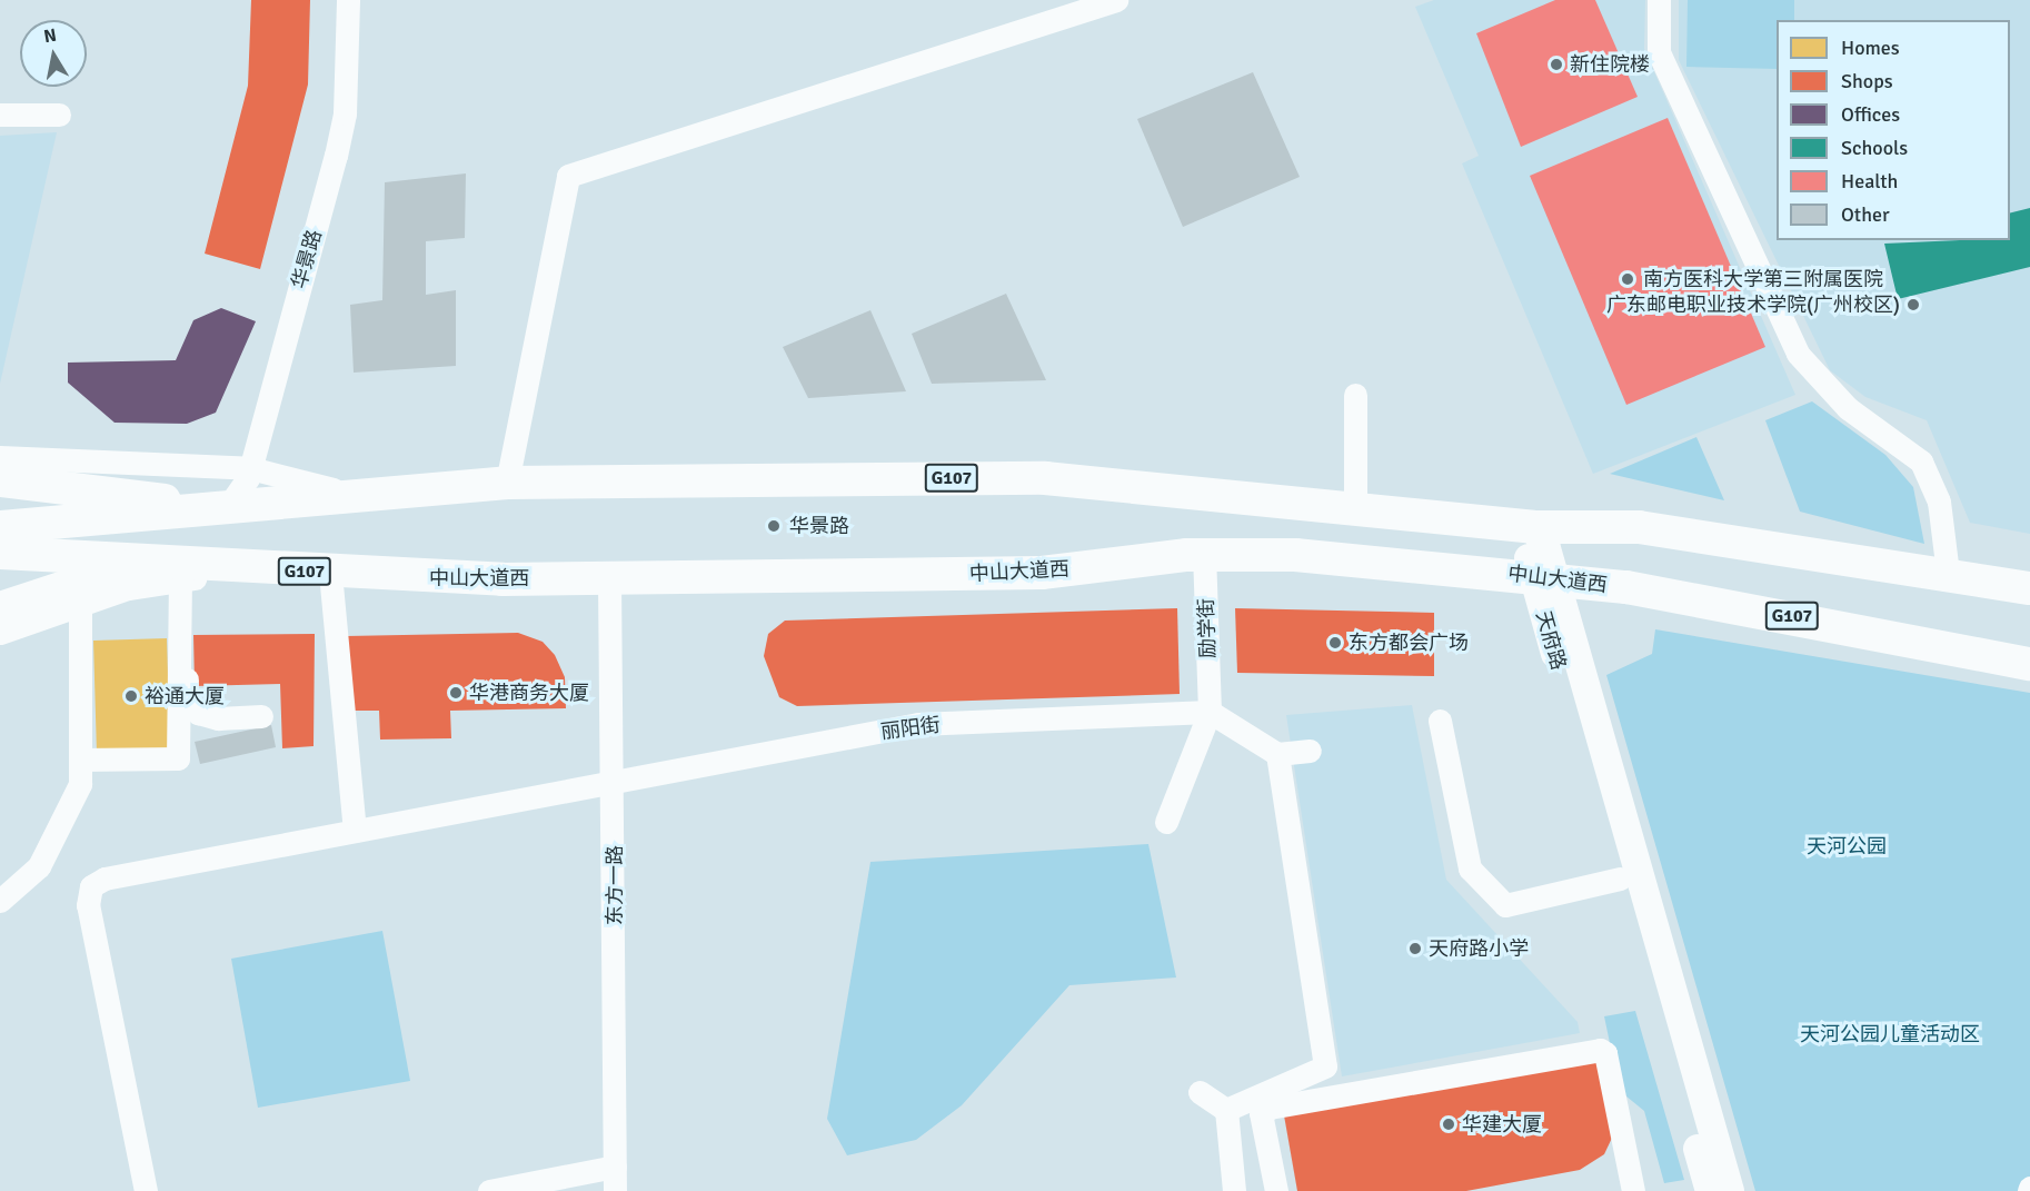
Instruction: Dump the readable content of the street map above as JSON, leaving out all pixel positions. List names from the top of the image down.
{
  "streets": {
    "highway": ["G107", "中山大道西"],
    "main road": ["天府路"],
    "street": [
      "华景路",
      "励学街",
      "丽阳街",
      "东方一路"
    ]
  },
  "crossings": [
    ["华景路", "G107"],
    ["G107", "天府路"],
    ["中山大道西", "励学街"],
    ["中山大道西", "天府路"],
    ["中山大道西", "东方一路"],
    ["励学街", "丽阳街"],
    ["丽阳街", "东方一路"]
  ],
  "parks": ["天河公园", "天河公园儿童活动区"],
  "places": [
    "新住院楼",
    "南方医科大学第三附属医院",
    "广东邮电职业技术学院(广州校区)",
    "华景路",
    "东方都会广场",
    "华港商务大厦",
    "裕通大厦",
    "天府路小学",
    "华建大厦"
  ],
  "legend": [
    "Homes",
    "Shops",
    "Offices",
    "Schools",
    "Health",
    "Other"
  ],
  "north": "top"
}
